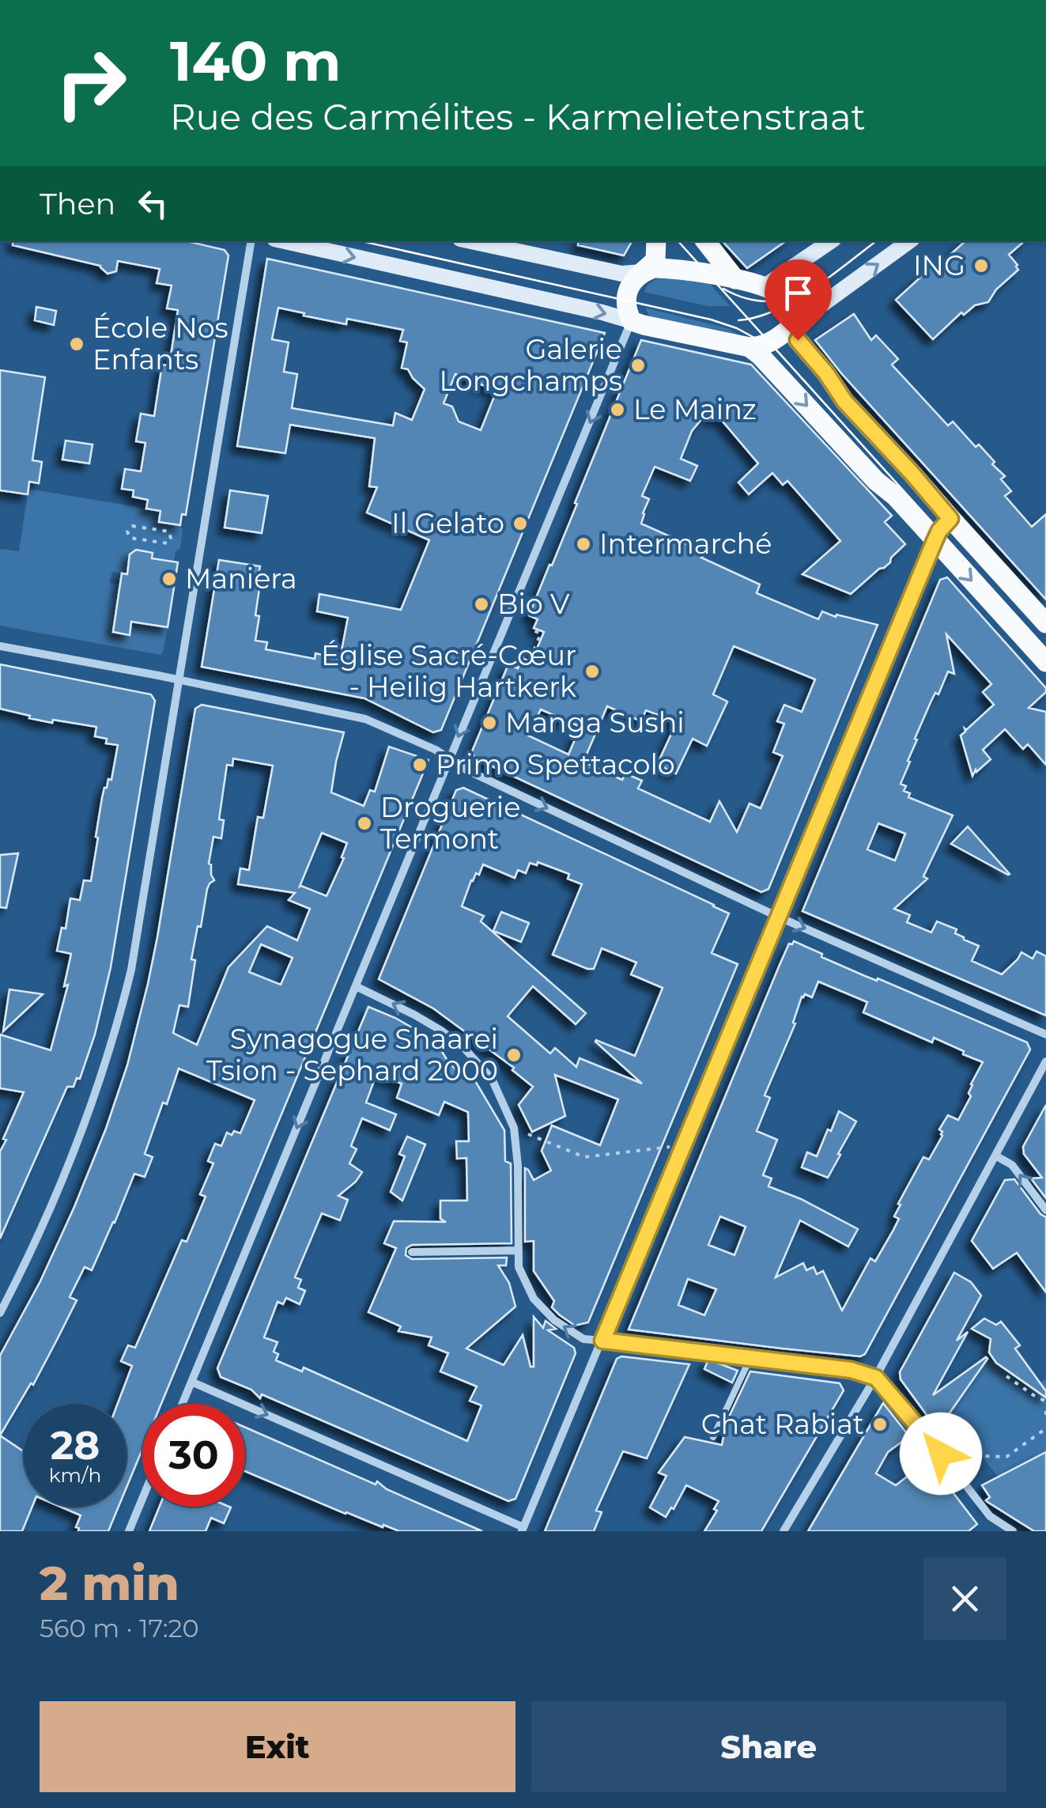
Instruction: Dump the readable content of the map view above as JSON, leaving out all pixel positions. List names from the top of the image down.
{
  "places": [
    "ING",
    "École Nos Enfants",
    "Galerie Longchamps",
    "Le Mainz",
    "Il Gelato",
    "Intermarché",
    "Maniera",
    "Bio V",
    "Église Sacré-Cœur - Heilig Hartkerk",
    "Manga Sushi",
    "Primo Spettacolo",
    "Droguerie Termont",
    "Synagogue Shaarei Tsion - Sephard 2000",
    "Chat Rabiat"
  ],
  "page": {
    "turn": ["140 m", "Rue des Carmélites - Karmelietenstraat"],
    "then": "Then",
    "speed": "28 km/h",
    "limit": "30",
    "heading": ["2 min", "560 m · 17:20"],
    "buttons": ["Exit", "Share"]
  }
}
